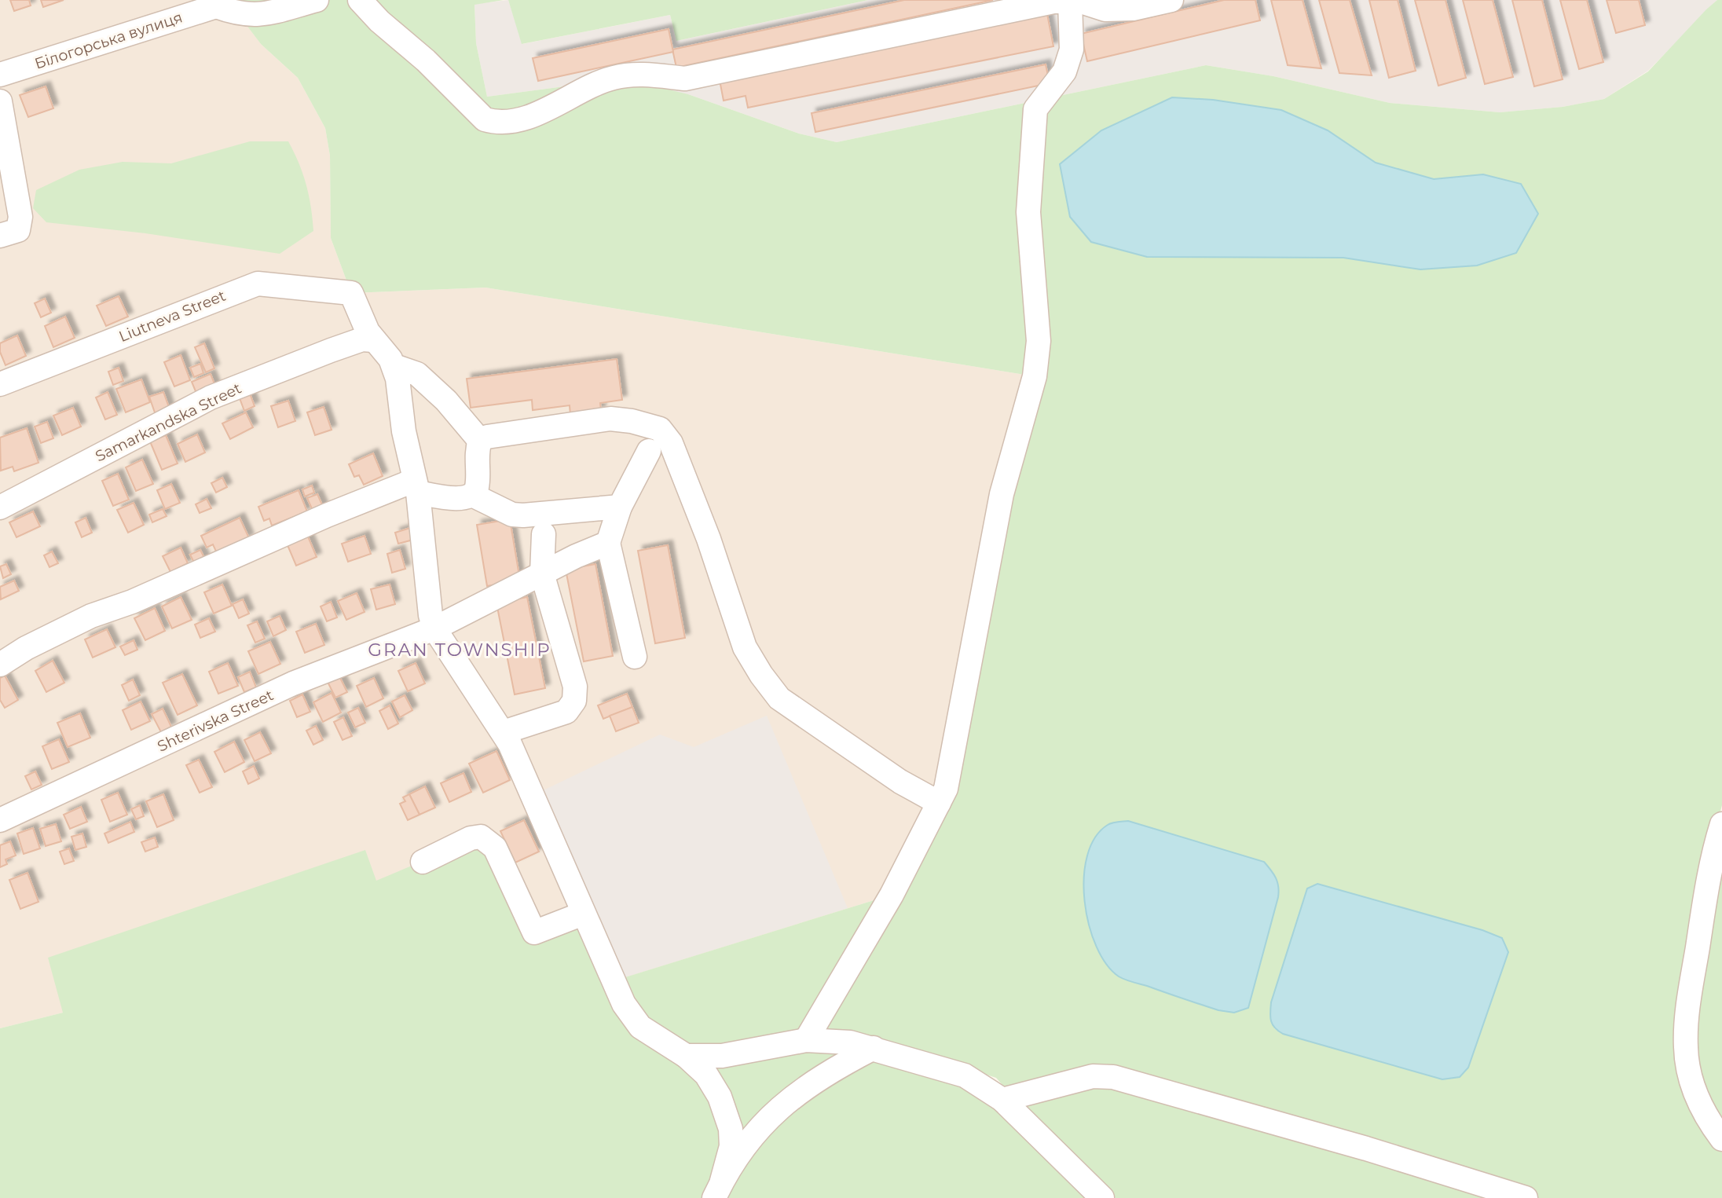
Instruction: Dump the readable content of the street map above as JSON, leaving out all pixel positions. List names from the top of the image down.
{
  "streets": {
    "street": [
      "Білогорська вулиця",
      "Liutneva Street",
      "Samarkandska Street",
      "Shterivska Street"
    ]
  },
  "crossings": [
    ["Liutneva Street", "Samarkandska Street"]
  ],
  "districts": ["GRAN TOWNSHIP"]
}
